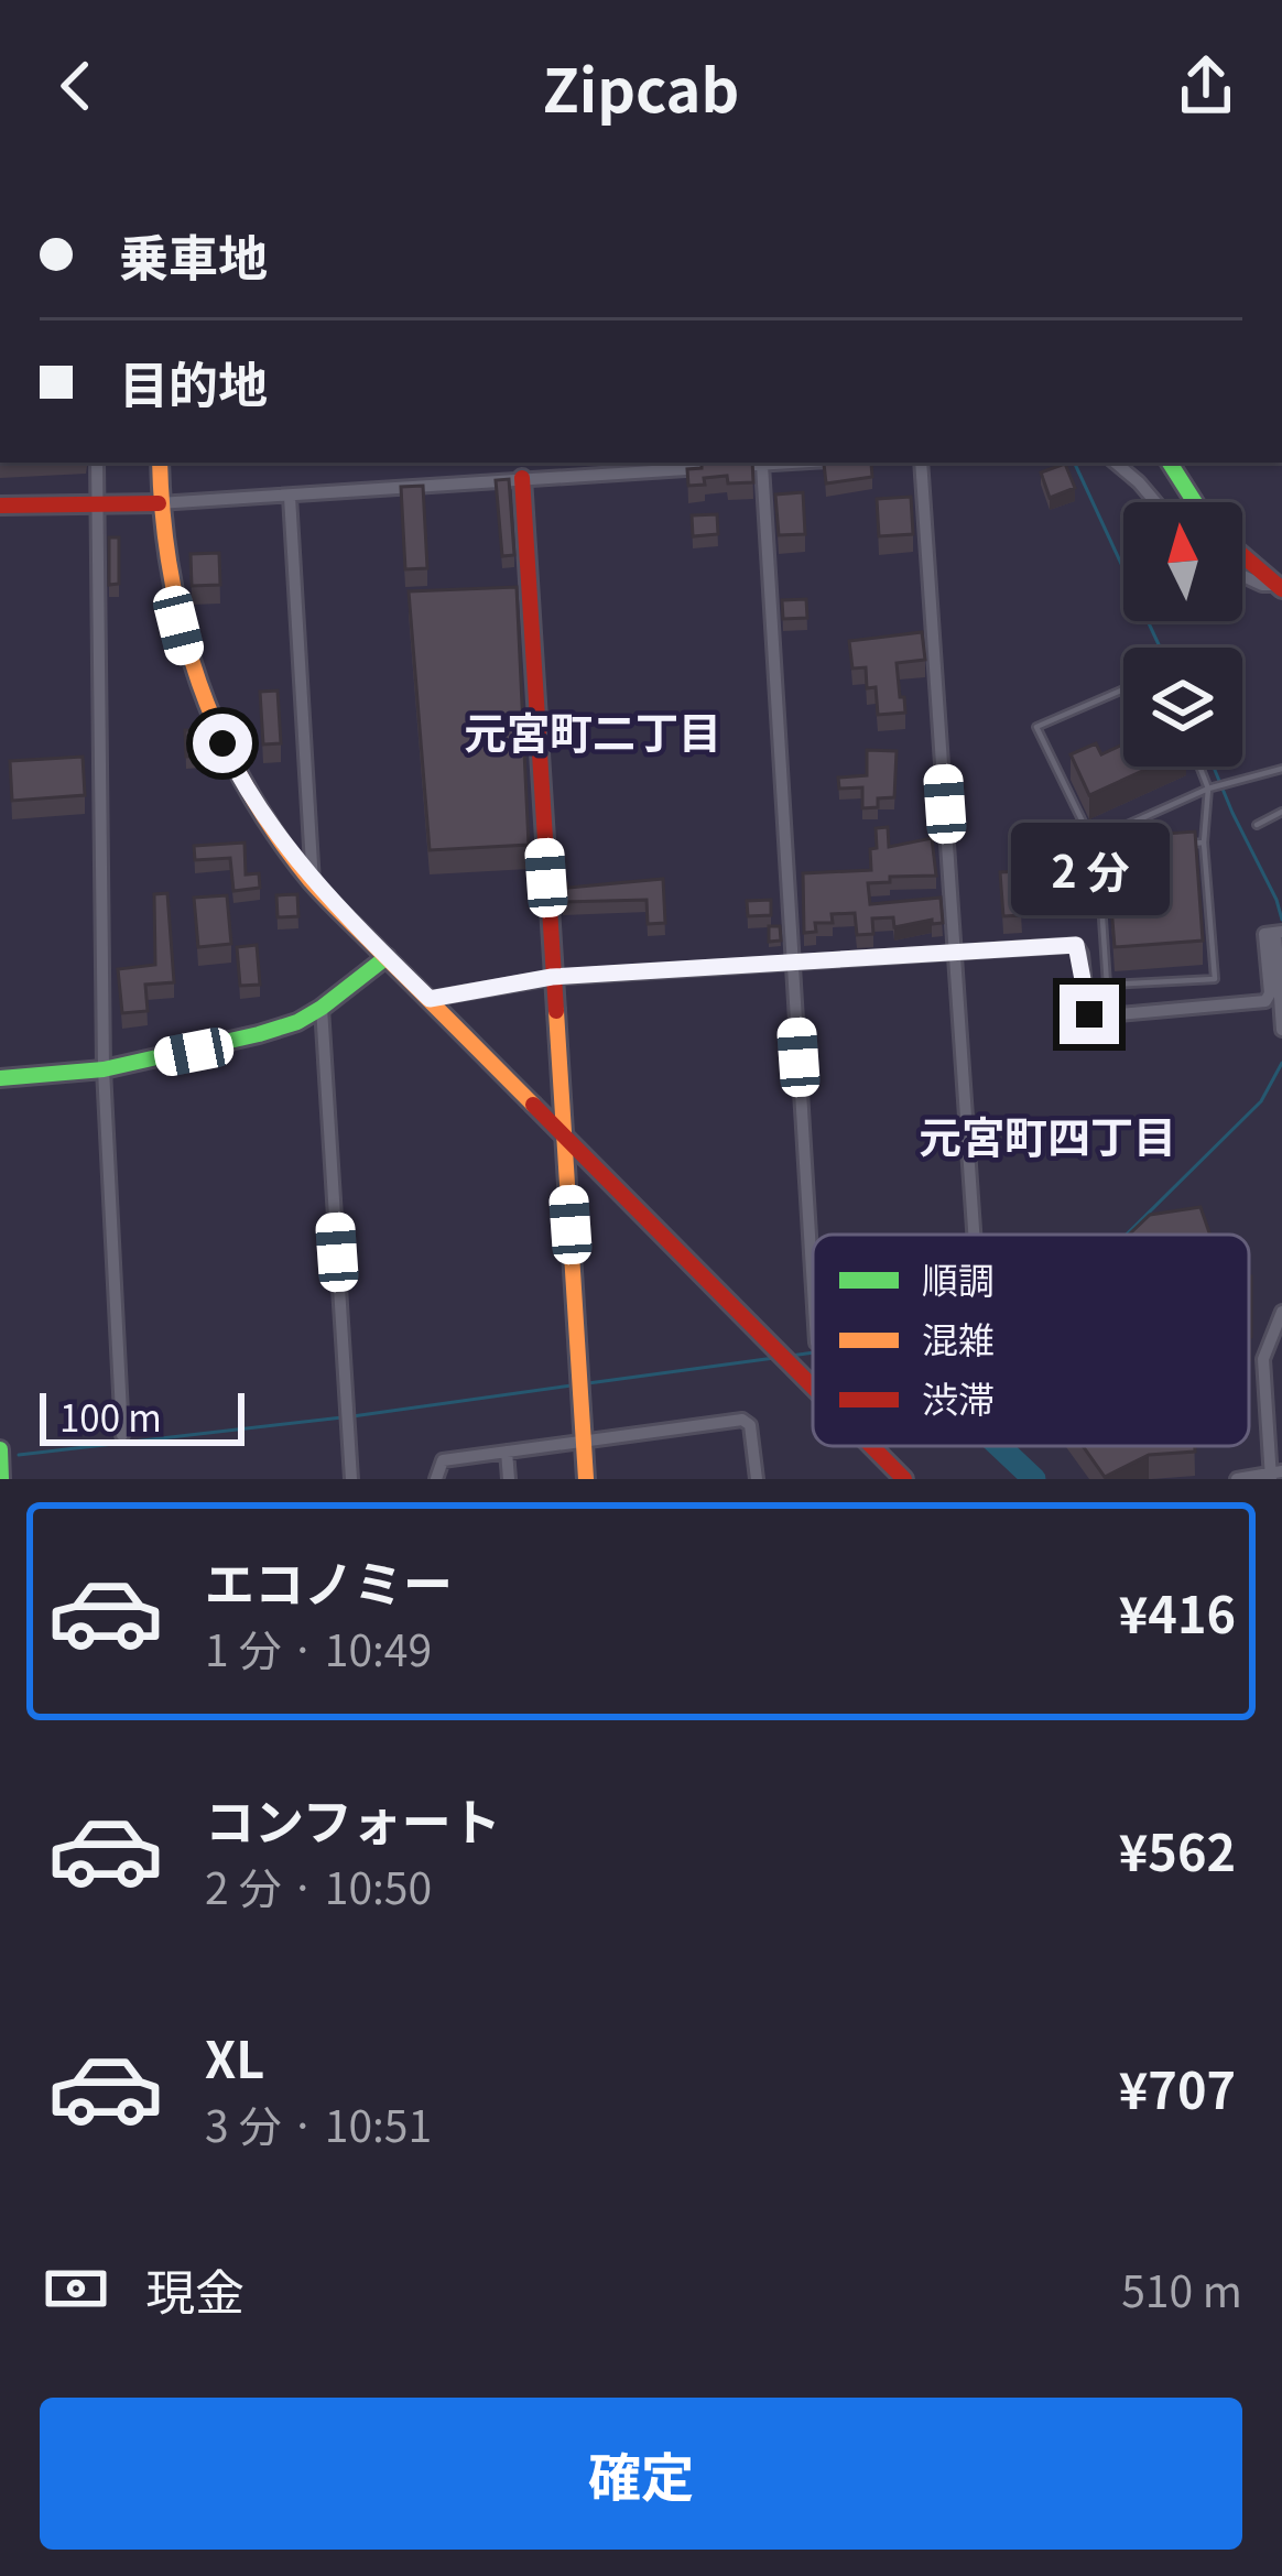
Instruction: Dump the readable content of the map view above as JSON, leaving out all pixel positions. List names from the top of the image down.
{
  "districts": ["元宮町二丁目", "元宮町四丁目"],
  "legend": ["順調", "混雑", "渋滞"],
  "scale_bar": "100 m",
  "north": "top",
  "page": {
    "header": "Zipcab",
    "banner": ["乗車地", "目的地"],
    "bubble": "2 分",
    "scale": "100 m",
    "list": [
      {
        "name": "エコノミー",
        "note": "1 分 · 10:49",
        "value": "¥416"
      },
      {
        "name": "コンフォート",
        "note": "2 分 · 10:50",
        "value": "¥562"
      },
      {
        "name": "XL",
        "note": "3 分 · 10:51",
        "value": "¥707"
      }
    ],
    "pay": ["現金", "510 m"],
    "buttons": "確定"
  }
}
